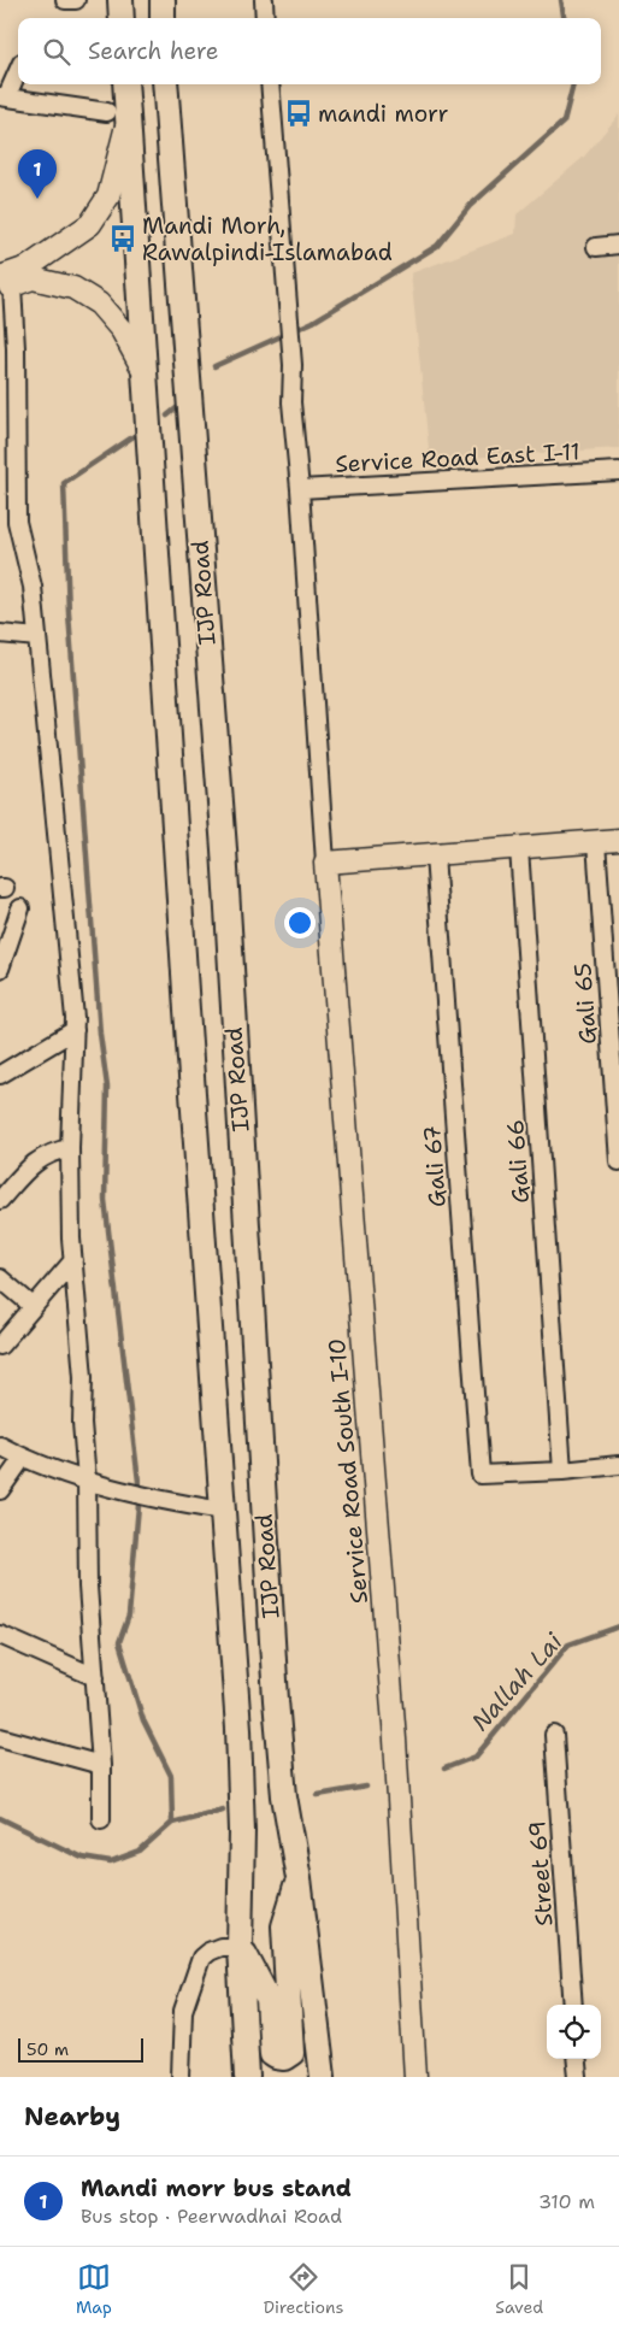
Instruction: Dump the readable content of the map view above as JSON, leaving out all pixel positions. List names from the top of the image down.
{
  "streets": {
    "highway": ["IJP Road"],
    "main road": ["Service Road South I-10"],
    "street": [
      "Service Road East I-11",
      "Gali 65",
      "Gali 66",
      "Gali 67",
      "Street 69"
    ]
  },
  "crossings": [
    ["Gali 66", "Gali 67"]
  ],
  "water": ["Nallah Lai"],
  "places": {
    "bus stop": ["mandi morr", "Mandi Morh, Rawalpindi-Islamabad"]
  },
  "scale_bar": "50 m",
  "page": {
    "search": "Search here",
    "pins": "1",
    "scale": "50 m",
    "heading": "Nearby",
    "list": [
      {
        "mark": "1",
        "name": "Mandi morr bus stand",
        "note": "Bus stop · Peerwadhai Road",
        "value": "310 m"
      }
    ],
    "nav": ["Map", "Directions", "Saved"]
  }
}
